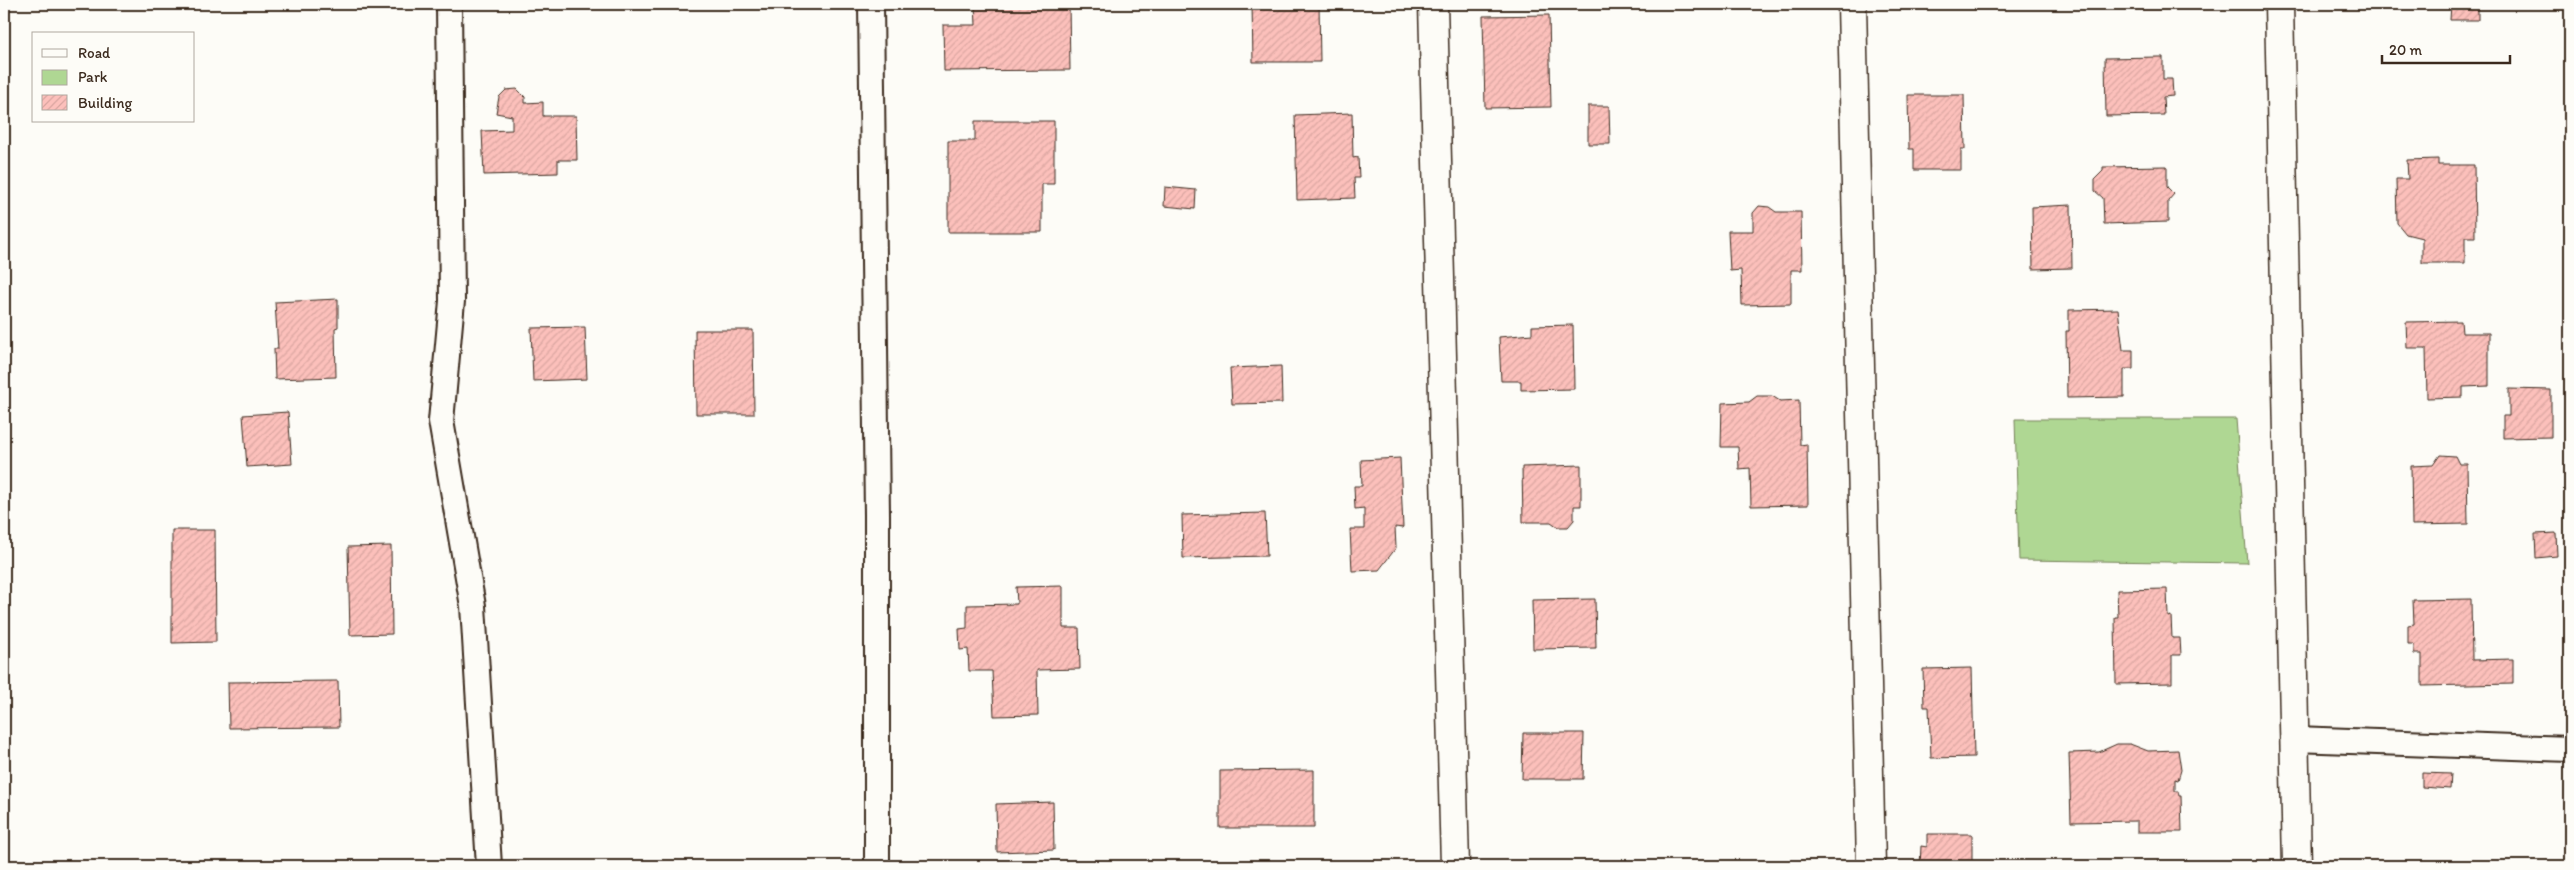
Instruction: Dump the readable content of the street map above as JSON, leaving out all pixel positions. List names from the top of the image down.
{
  "legend": ["Road", "Park", "Building"],
  "scale_bar": "20 m"
}
